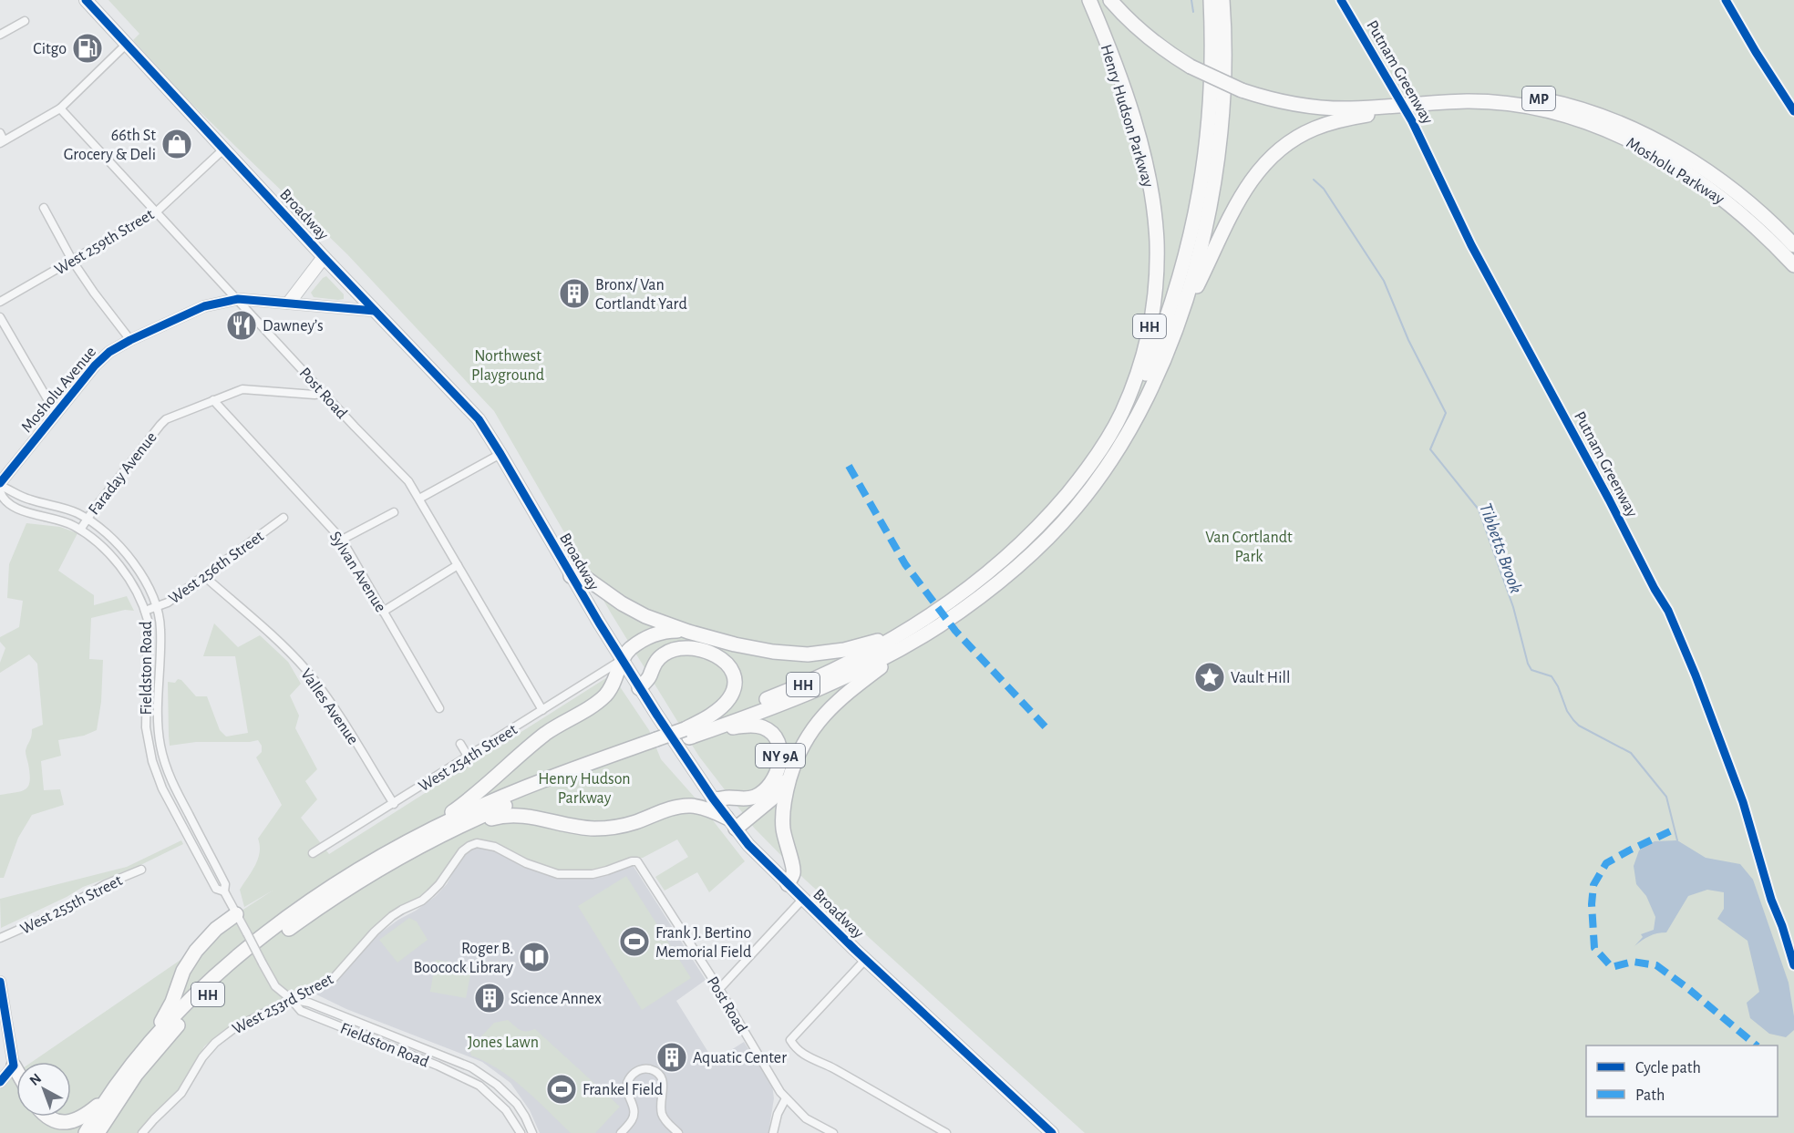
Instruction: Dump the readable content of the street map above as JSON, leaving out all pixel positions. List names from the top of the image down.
{
  "streets": {
    "highway": [
      "MP",
      "Henry Hudson Parkway",
      "Mosholu Parkway",
      "HH",
      "NY 9A"
    ],
    "main road": ["Broadway"],
    "street": [
      "West 259th Street",
      "Mosholu Avenue",
      "Post Road",
      "Faraday Avenue",
      "West 256th Street",
      "Sylvan Avenue",
      "Fieldston Road",
      "Valles Avenue",
      "West 254th Street",
      "West 255th Street",
      "West 253rd Street"
    ],
    "cycle path": ["Putnam Greenway"]
  },
  "crossings": [
    ["Henry Hudson Parkway", "NY 9A"],
    ["Broadway", "West 259th Street"],
    ["Broadway", "Mosholu Avenue"],
    ["Broadway", "NY 9A"],
    ["Broadway", "West 254th Street"],
    ["West 259th Street", "Post Road"],
    ["Mosholu Avenue", "Post Road"],
    ["Mosholu Avenue", "Fieldston Road"],
    ["Post Road", "Faraday Avenue"],
    ["Post Road", "West 254th Street"],
    ["Post Road", "West 253rd Street"],
    ["Faraday Avenue", "Sylvan Avenue"],
    ["Faraday Avenue", "Fieldston Road"],
    ["West 256th Street", "Fieldston Road"],
    ["West 256th Street", "Valles Avenue"],
    ["Fieldston Road", "West 253rd Street"],
    ["Valles Avenue", "West 254th Street"]
  ],
  "water": ["Tibbetts Brook"],
  "parks": [
    "Northwest Playground",
    "Van Cortlandt Park",
    "Henry Hudson Parkway",
    "Jones Lawn"
  ],
  "places": {
    "fuel station": ["Citgo"],
    "shop": ["66th St Grocery & Deli"],
    "building": ["Bronx/ Van Cortlandt Yard", "Science Annex", "Aquatic Center"],
    "restaurant": ["Dawney’s"],
    "place": ["Vault Hill"],
    "sports": ["Frank J. Bertino Memorial Field", "Frankel Field"],
    "library": ["Roger B. Boocock Library"]
  },
  "legend": ["Cycle path", "Path"],
  "north": "top left"
}
